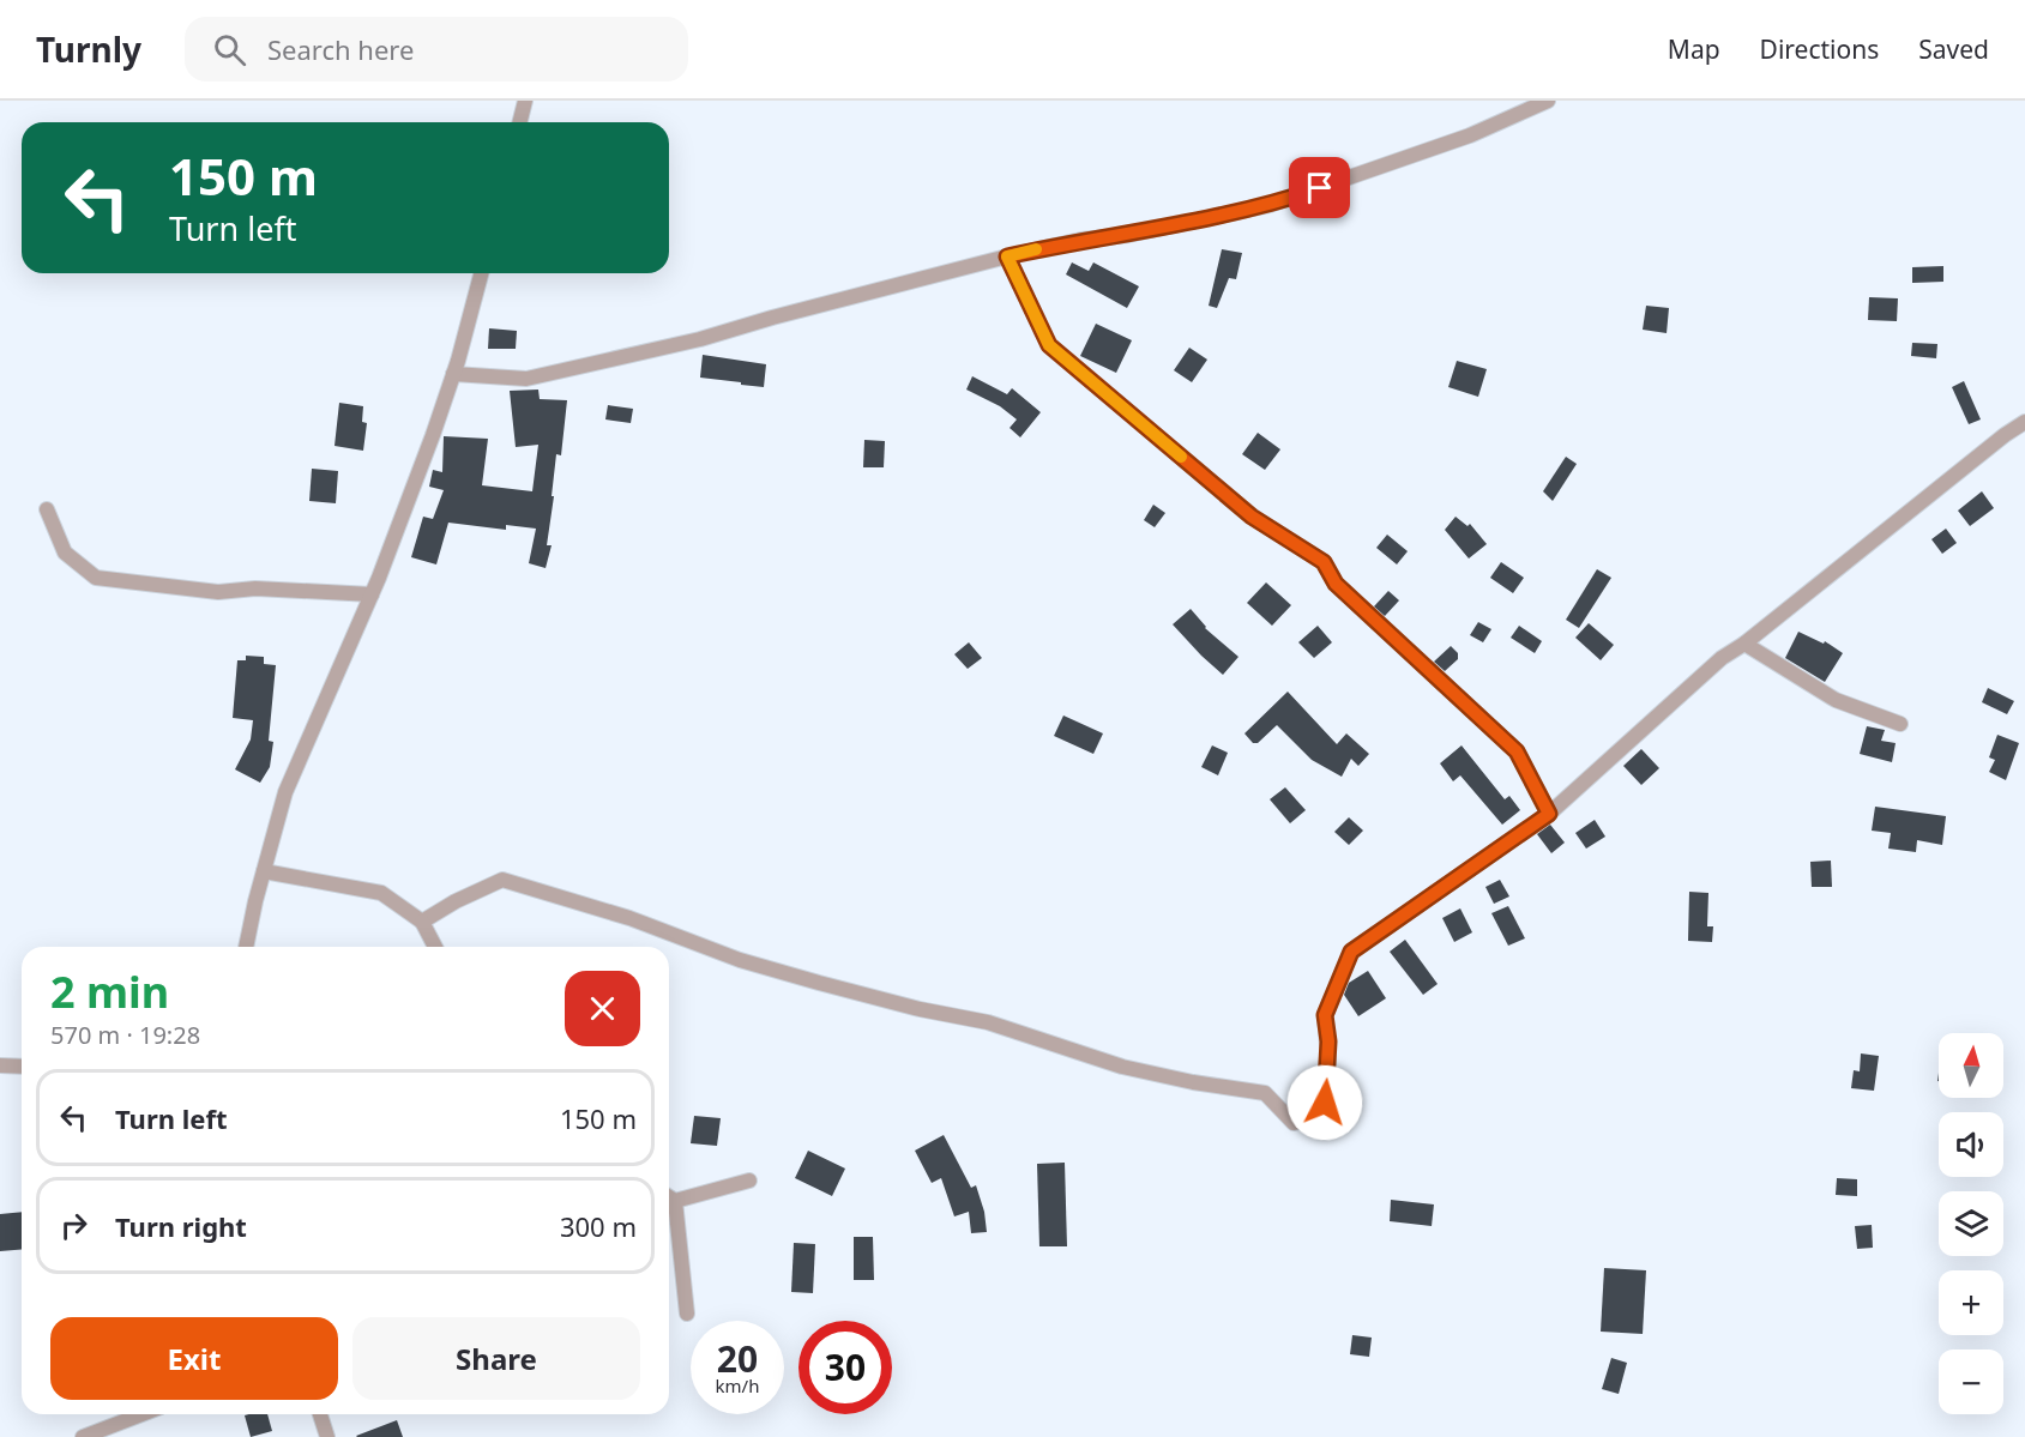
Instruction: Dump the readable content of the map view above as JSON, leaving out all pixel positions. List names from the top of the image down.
{
  "north": "top",
  "page": {
    "header": "Turnly",
    "search": "Search here",
    "nav": ["Map", "Directions", "Saved"],
    "turn": ["150 m", "Turn left"],
    "heading": ["2 min", "570 m · 19:28"],
    "map_buttons": ["+", "−"],
    "list": [
      {
        "name": "Turn left",
        "value": "150 m"
      },
      {
        "name": "Turn right",
        "value": "300 m"
      }
    ],
    "buttons": ["Exit", "Share"],
    "speed": "20 km/h",
    "limit": "30"
  }
}
